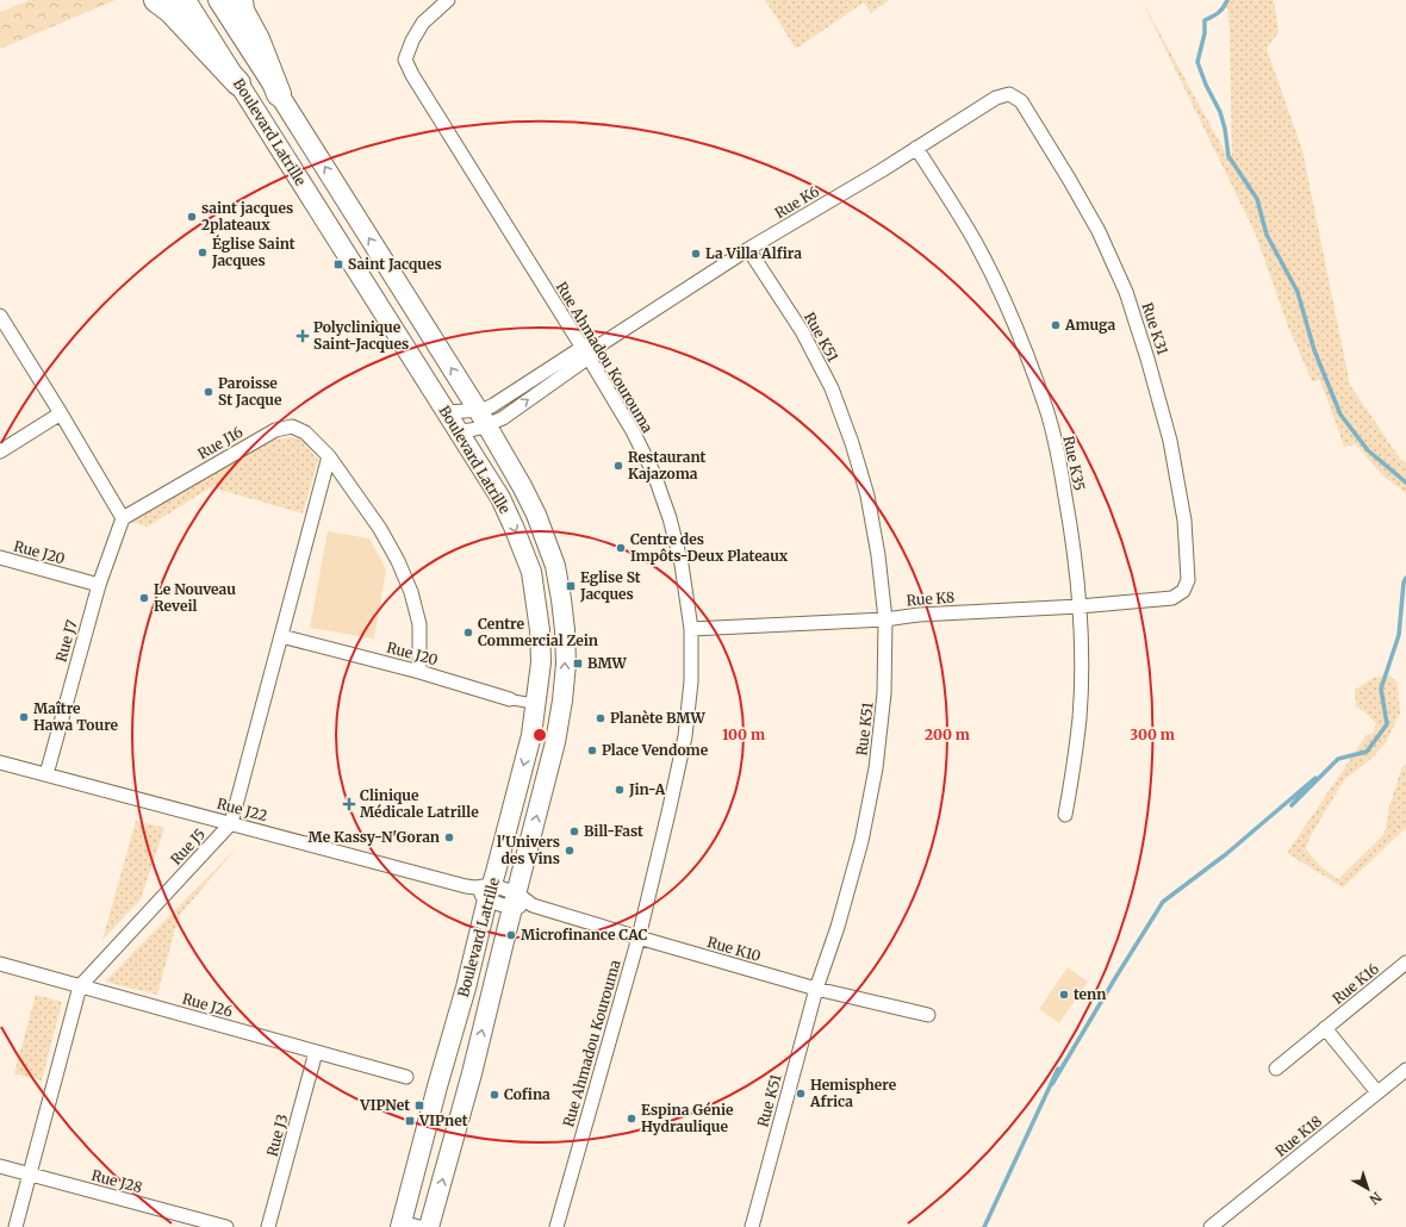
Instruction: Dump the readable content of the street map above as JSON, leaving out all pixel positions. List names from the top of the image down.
{
  "streets": {
    "main road": ["Boulevard Latrille"],
    "street": [
      "Rue K6",
      "Rue K31",
      "Rue K51",
      "Rue Ahmadou Kourouma",
      "Rue J16",
      "Rue K35",
      "Rue J20",
      "Rue K8",
      "Rue J7",
      "Rue J22",
      "Rue J5",
      "Rue K10",
      "Rue K16",
      "Rue J26",
      "Rue J3",
      "Rue K18",
      "Rue J28"
    ]
  },
  "crossings": [
    ["Boulevard Latrille", "Rue K6"],
    ["Boulevard Latrille", "Rue J20"],
    ["Boulevard Latrille", "Rue J22"],
    ["Rue K6", "Rue K31"],
    ["Rue K6", "Rue K51"],
    ["Rue K6", "Rue Ahmadou Kourouma"],
    ["Rue K6", "Rue K35"],
    ["Rue K31", "Rue K8"],
    ["Rue K51", "Rue K8"],
    ["Rue K51", "Rue K10"],
    ["Rue Ahmadou Kourouma", "Rue K8"],
    ["Rue Ahmadou Kourouma", "Rue K10"],
    ["Rue J16", "Rue J20"],
    ["Rue J16", "Rue J7"],
    ["Rue J16", "Rue J5"],
    ["Rue K35", "Rue K8"],
    ["Rue J20", "Rue J7"],
    ["Rue J20", "Rue J5"],
    ["Rue J7", "Rue J22"],
    ["Rue J22", "Rue J5"],
    ["Rue J22", "Rue K10"],
    ["Rue J5", "Rue J26"],
    ["Rue J5", "Rue J28"],
    ["Rue J26", "Rue J3"]
  ],
  "places": {
    "other": [
      "saint jacques 2plateaux",
      "Église Saint Jacques",
      "La Villa Alfira",
      "Amuga",
      "Paroisse St Jacque",
      "Restaurant Kajazoma",
      "Centre des Impôts-Deux Plateaux",
      "Le Nouveau Reveil",
      "Centre Commercial Zein",
      "Maître Hawa Toure",
      "Planète BMW",
      "Place Vendome",
      "Jin-A",
      "Bill-Fast",
      "Me Kassy-N'Goran",
      "l'Univers des Vins",
      "Microfinance CAC",
      "tenn",
      "Hemisphere Africa",
      "Cofina",
      "Espina Génie Hydraulique"
    ],
    "transit": [
      "Saint Jacques",
      "Eglise St Jacques",
      "BMW",
      "VIPNet",
      "VIPnet"
    ],
    "health": ["Polyclinique Saint-Jacques", "Clinique Médicale Latrille"]
  },
  "north": "bottom right",
  "rings": ["100 m", "200 m", "300 m"]
}
